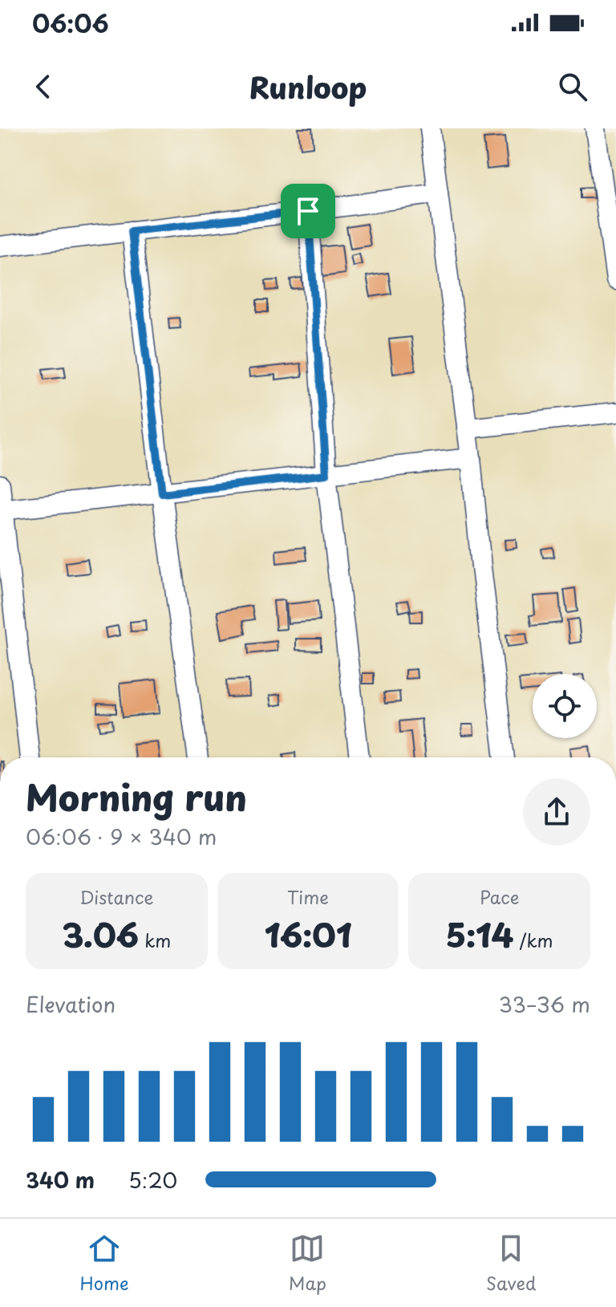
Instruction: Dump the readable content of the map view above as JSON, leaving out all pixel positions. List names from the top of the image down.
{
  "page": {
    "status": "06:06",
    "header": "Runloop",
    "heading": ["Morning run", "06:06 · 9 × 340 m"],
    "stats": [
      ["Distance", "3.06 km"],
      ["Time", "16:01"],
      ["Pace", "5:14 /km"]
    ],
    "chart": ["Elevation", "33–36 m"],
    "list": [
      {
        "name": "340 m",
        "note": "5:20"
      }
    ],
    "tabs": ["Home", "Map", "Saved"]
  }
}
